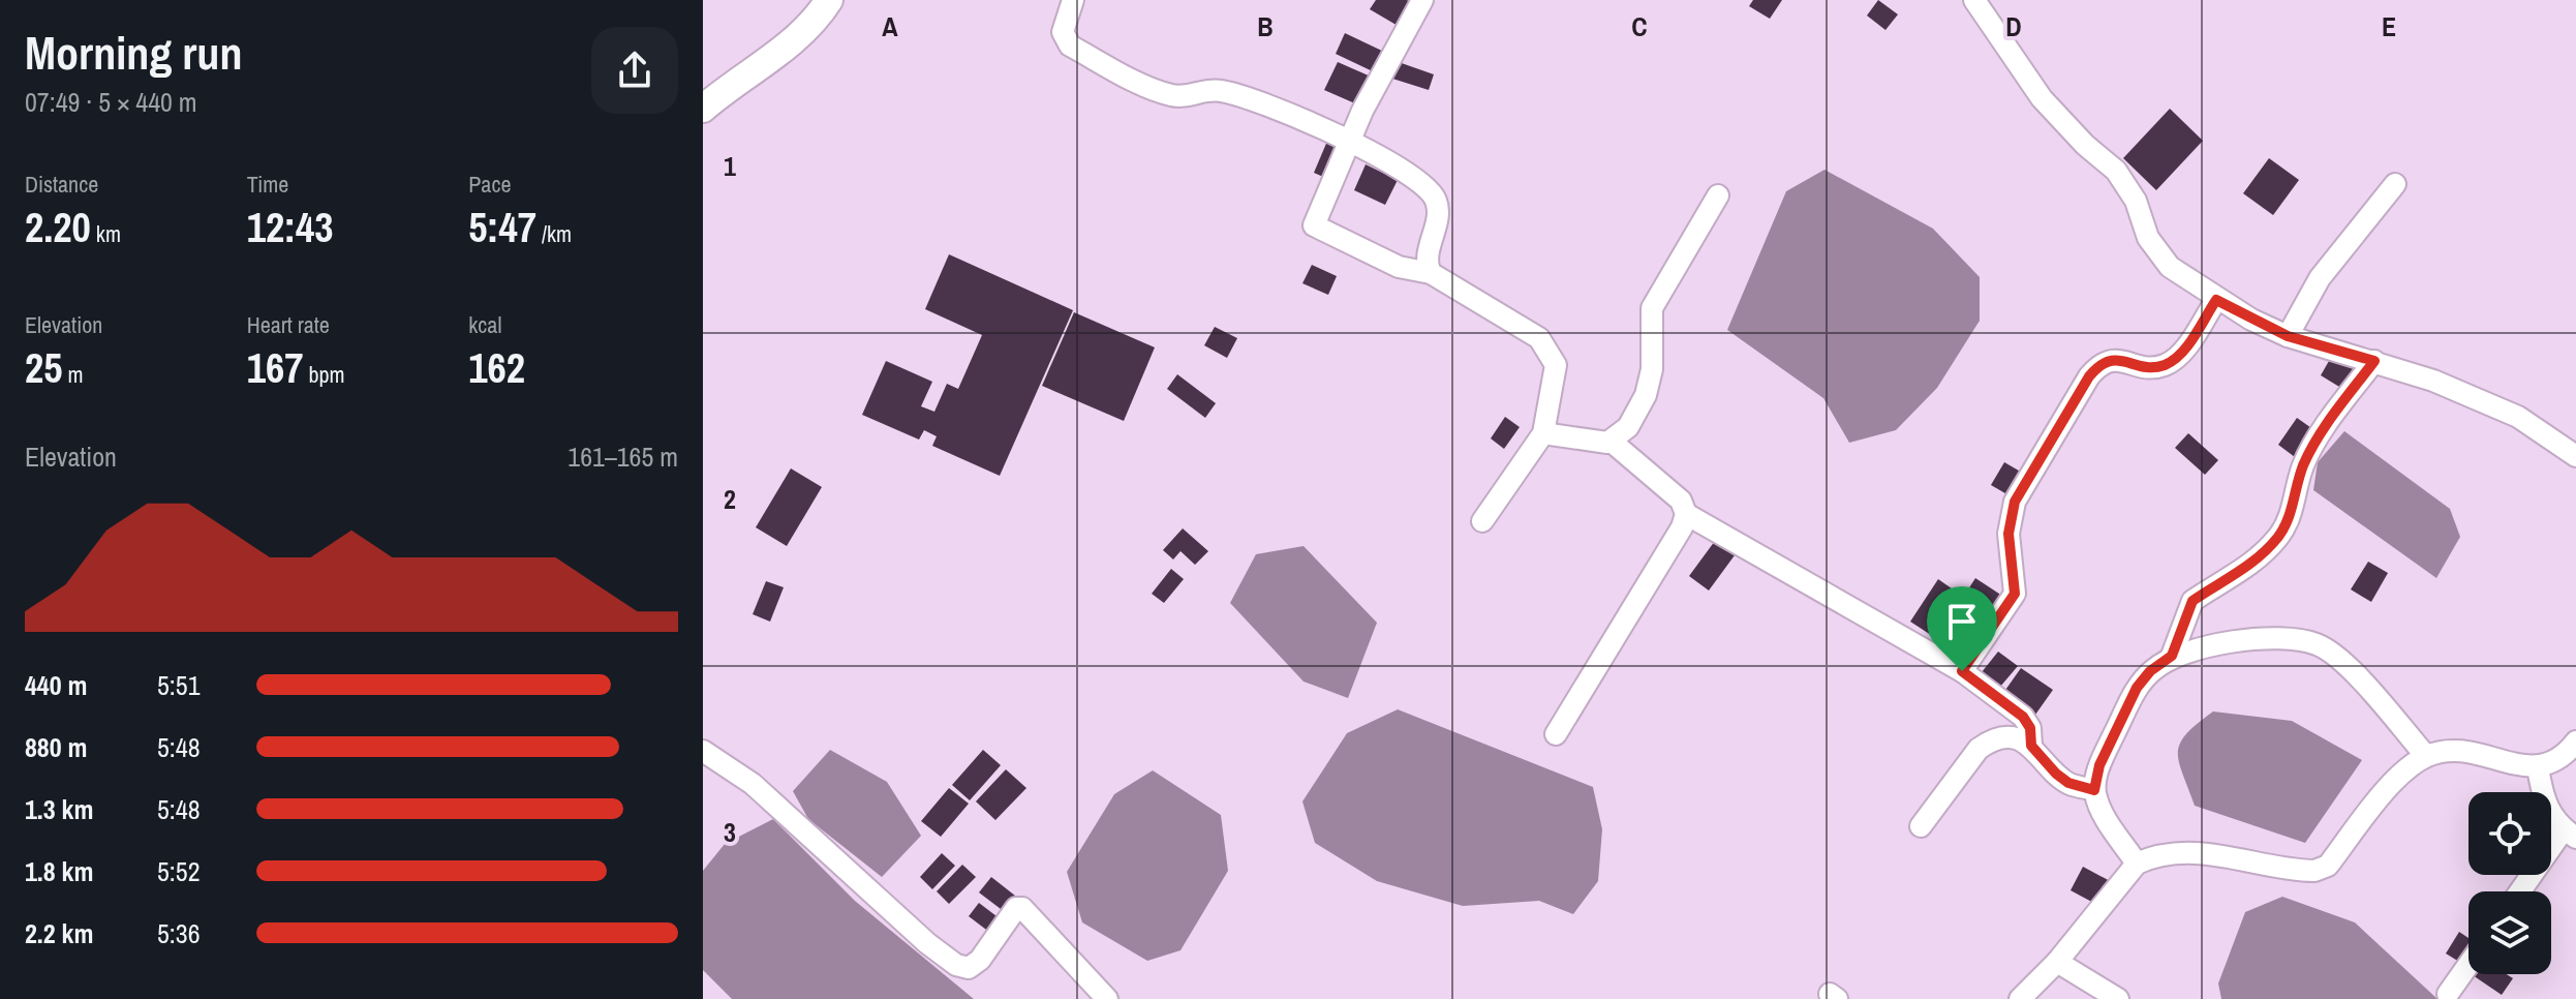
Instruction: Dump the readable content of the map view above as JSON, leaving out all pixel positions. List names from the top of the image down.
{
  "page": {
    "heading": ["Morning run", "07:49 · 5 × 440 m"],
    "stats": [
      ["Distance", "2.20 km"],
      ["Time", "12:43"],
      ["Pace", "5:47 /km"],
      ["Elevation", "25 m"],
      ["Heart rate", "167 bpm"],
      ["kcal", "162"]
    ],
    "chart": ["Elevation", "161–165 m"],
    "list": [
      {
        "name": "440 m",
        "note": "5:51"
      },
      {
        "name": "880 m",
        "note": "5:48"
      },
      {
        "name": "1.3 km",
        "note": "5:48"
      },
      {
        "name": "1.8 km",
        "note": "5:52"
      },
      {
        "name": "2.2 km",
        "note": "5:36"
      }
    ]
  },
  "grid": {
    "columns": [
      "A",
      "B",
      "C",
      "D",
      "E"
    ],
    "rows": ["1", "2", "3"]
  }
}
